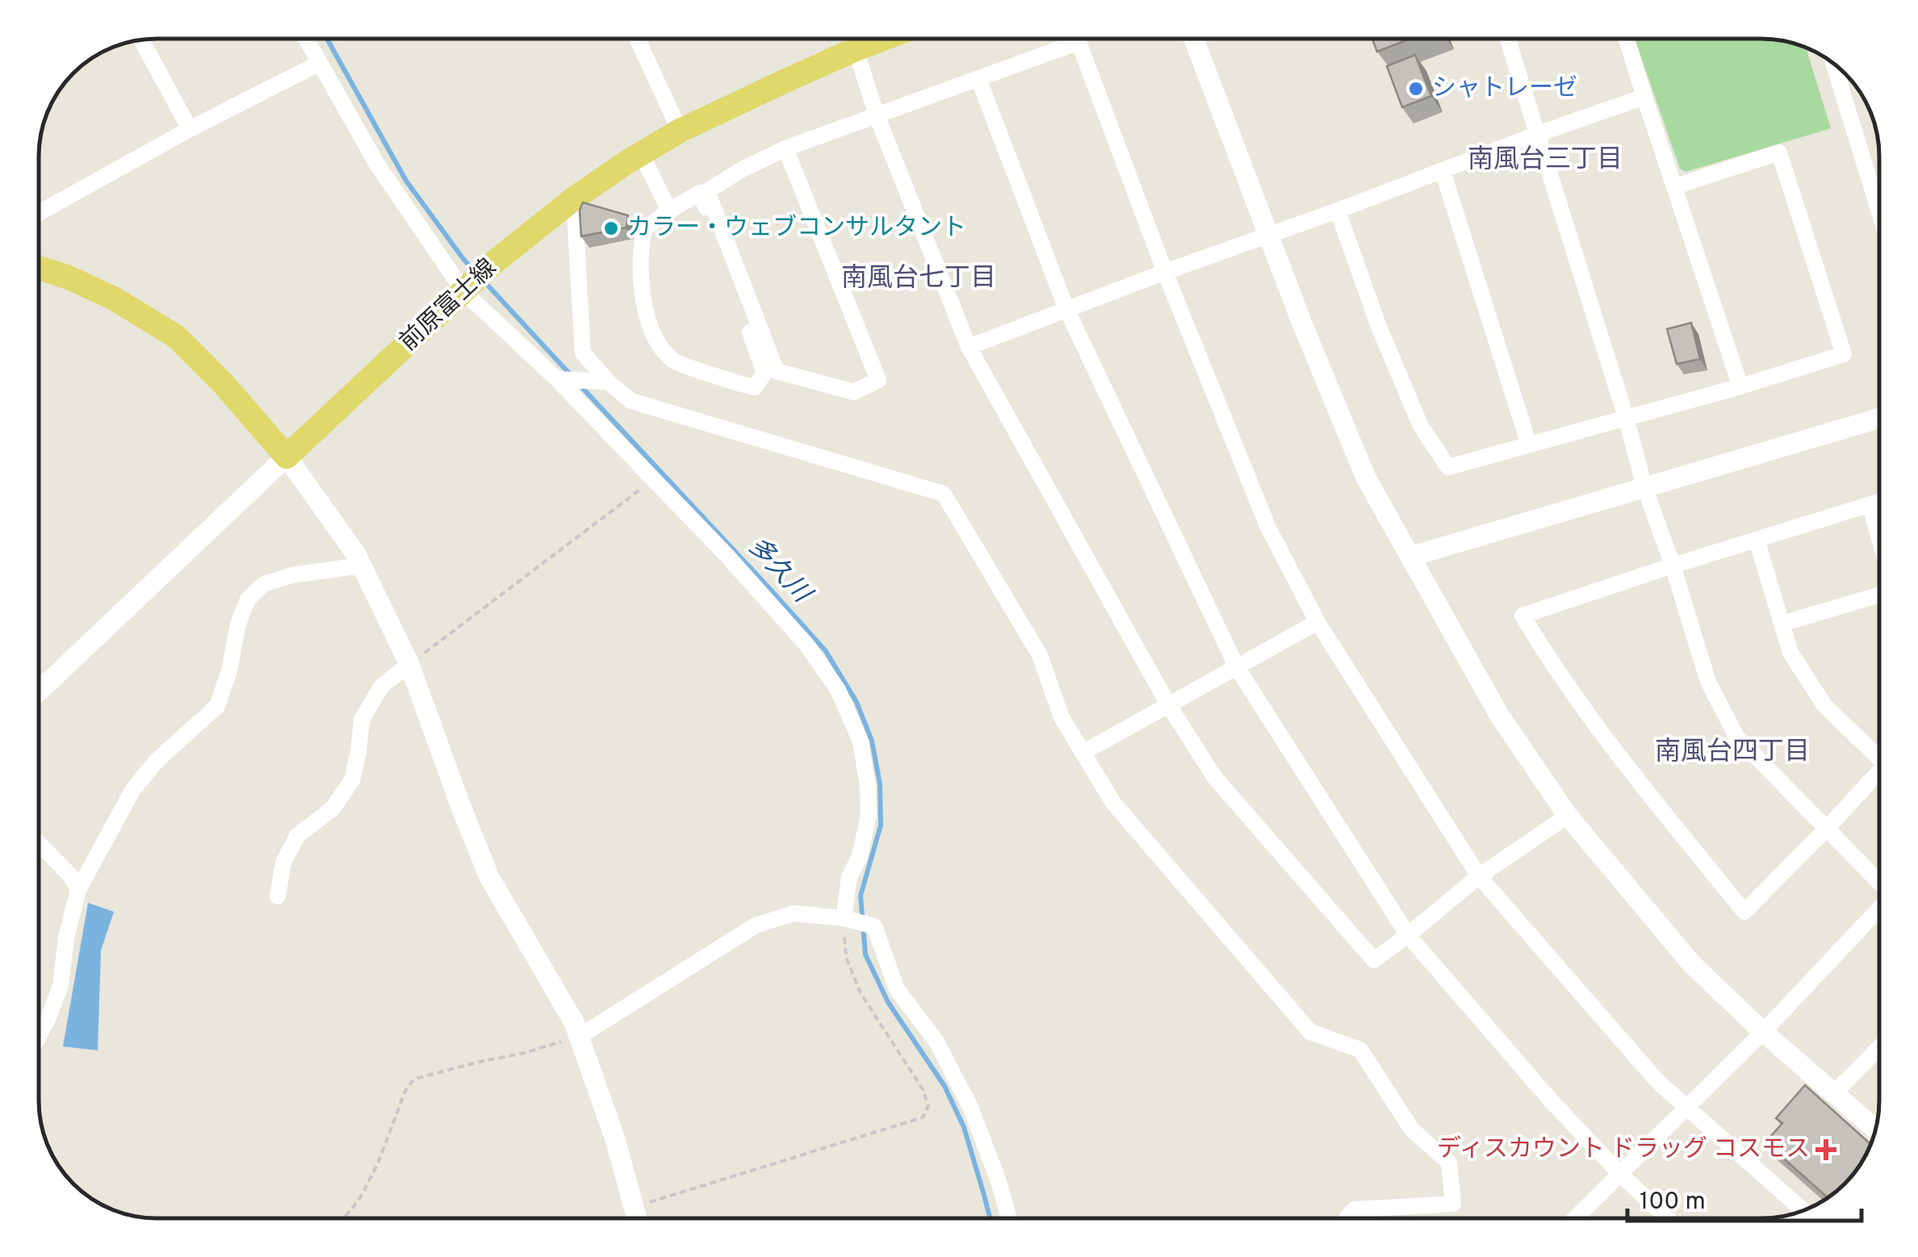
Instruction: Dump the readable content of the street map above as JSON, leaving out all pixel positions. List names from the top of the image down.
{
  "streets": {
    "main road": ["前原富士線"]
  },
  "districts": ["南風台三丁目", "南風台七丁目", "南風台四丁目"],
  "water": ["多久川"],
  "places": {
    "other": ["シャトレーゼ", "カラー・ウェブコンサルタント"],
    "health": ["ディスカウント ドラッグ コスモス"]
  },
  "scale_bar": "100 m"
}
